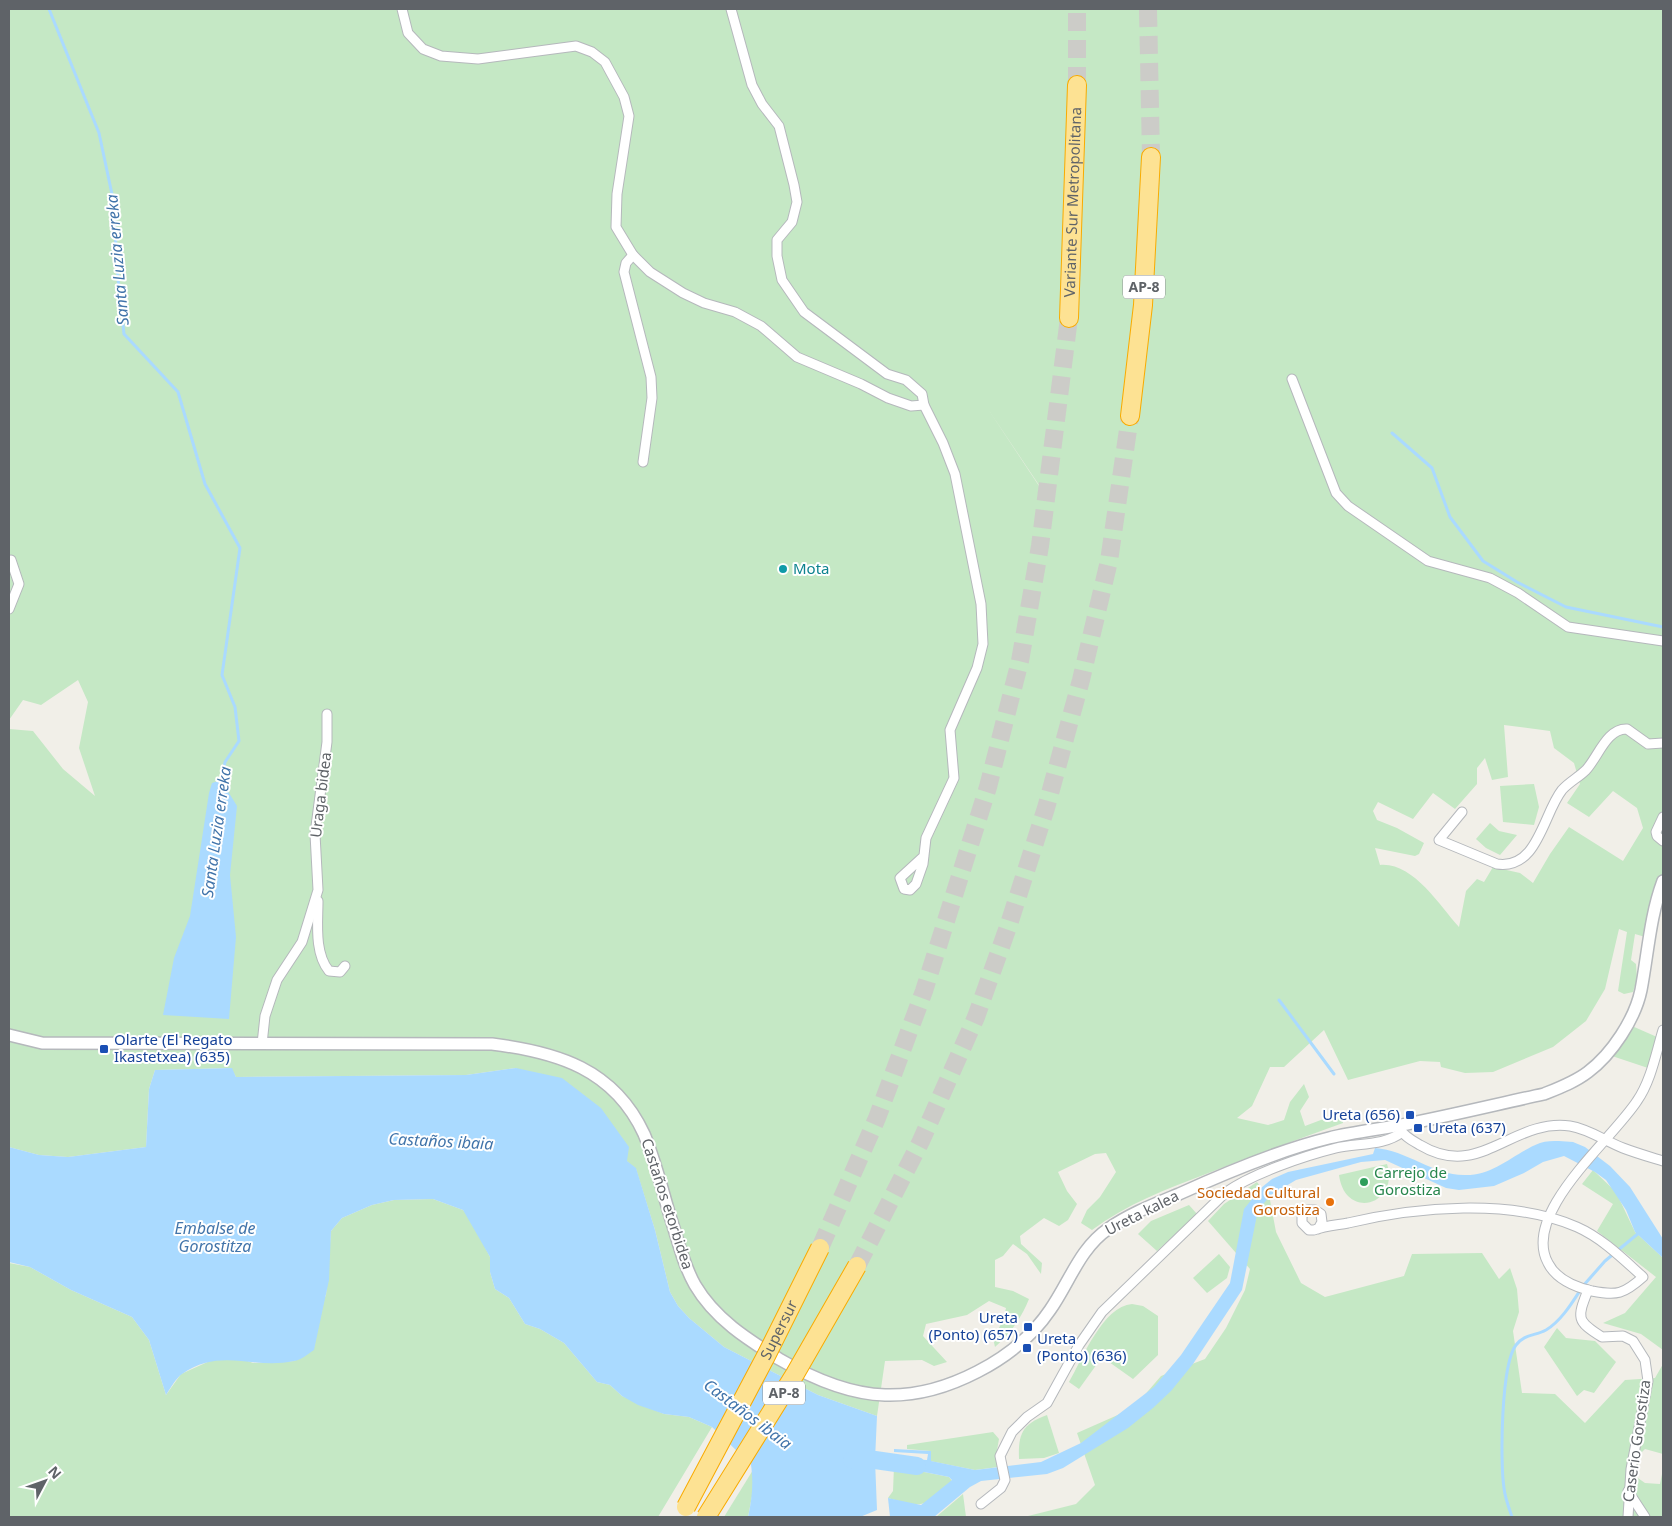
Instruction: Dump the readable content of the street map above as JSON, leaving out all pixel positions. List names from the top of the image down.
{
  "streets": {
    "highway": ["Variante Sur Metropolitana", "AP-8", "Supersur"],
    "street": [
      "Uraga bidea",
      "Castaños etorbidea",
      "Ureta kalea",
      "Caserio Gorostiza"
    ]
  },
  "crossings": [
    ["Uraga bidea", "Castaños etorbidea"],
    ["Castaños etorbidea", "Ureta kalea"]
  ],
  "water": ["Santa Luzia erreka", "Castaños ibaia", "Embalse de Gorostitza"],
  "places": {
    "other": ["Mota", "Carrejo de Gorostiza", "Sociedad Cultural Gorostiza"],
    "transit": [
      "Olarte (El Regato Ikastetxea) (635)",
      "Ureta (656)",
      "Ureta (637)",
      "Ureta (Ponto) (657)",
      "Ureta (Ponto) (636)"
    ]
  },
  "north": "top right"
}
